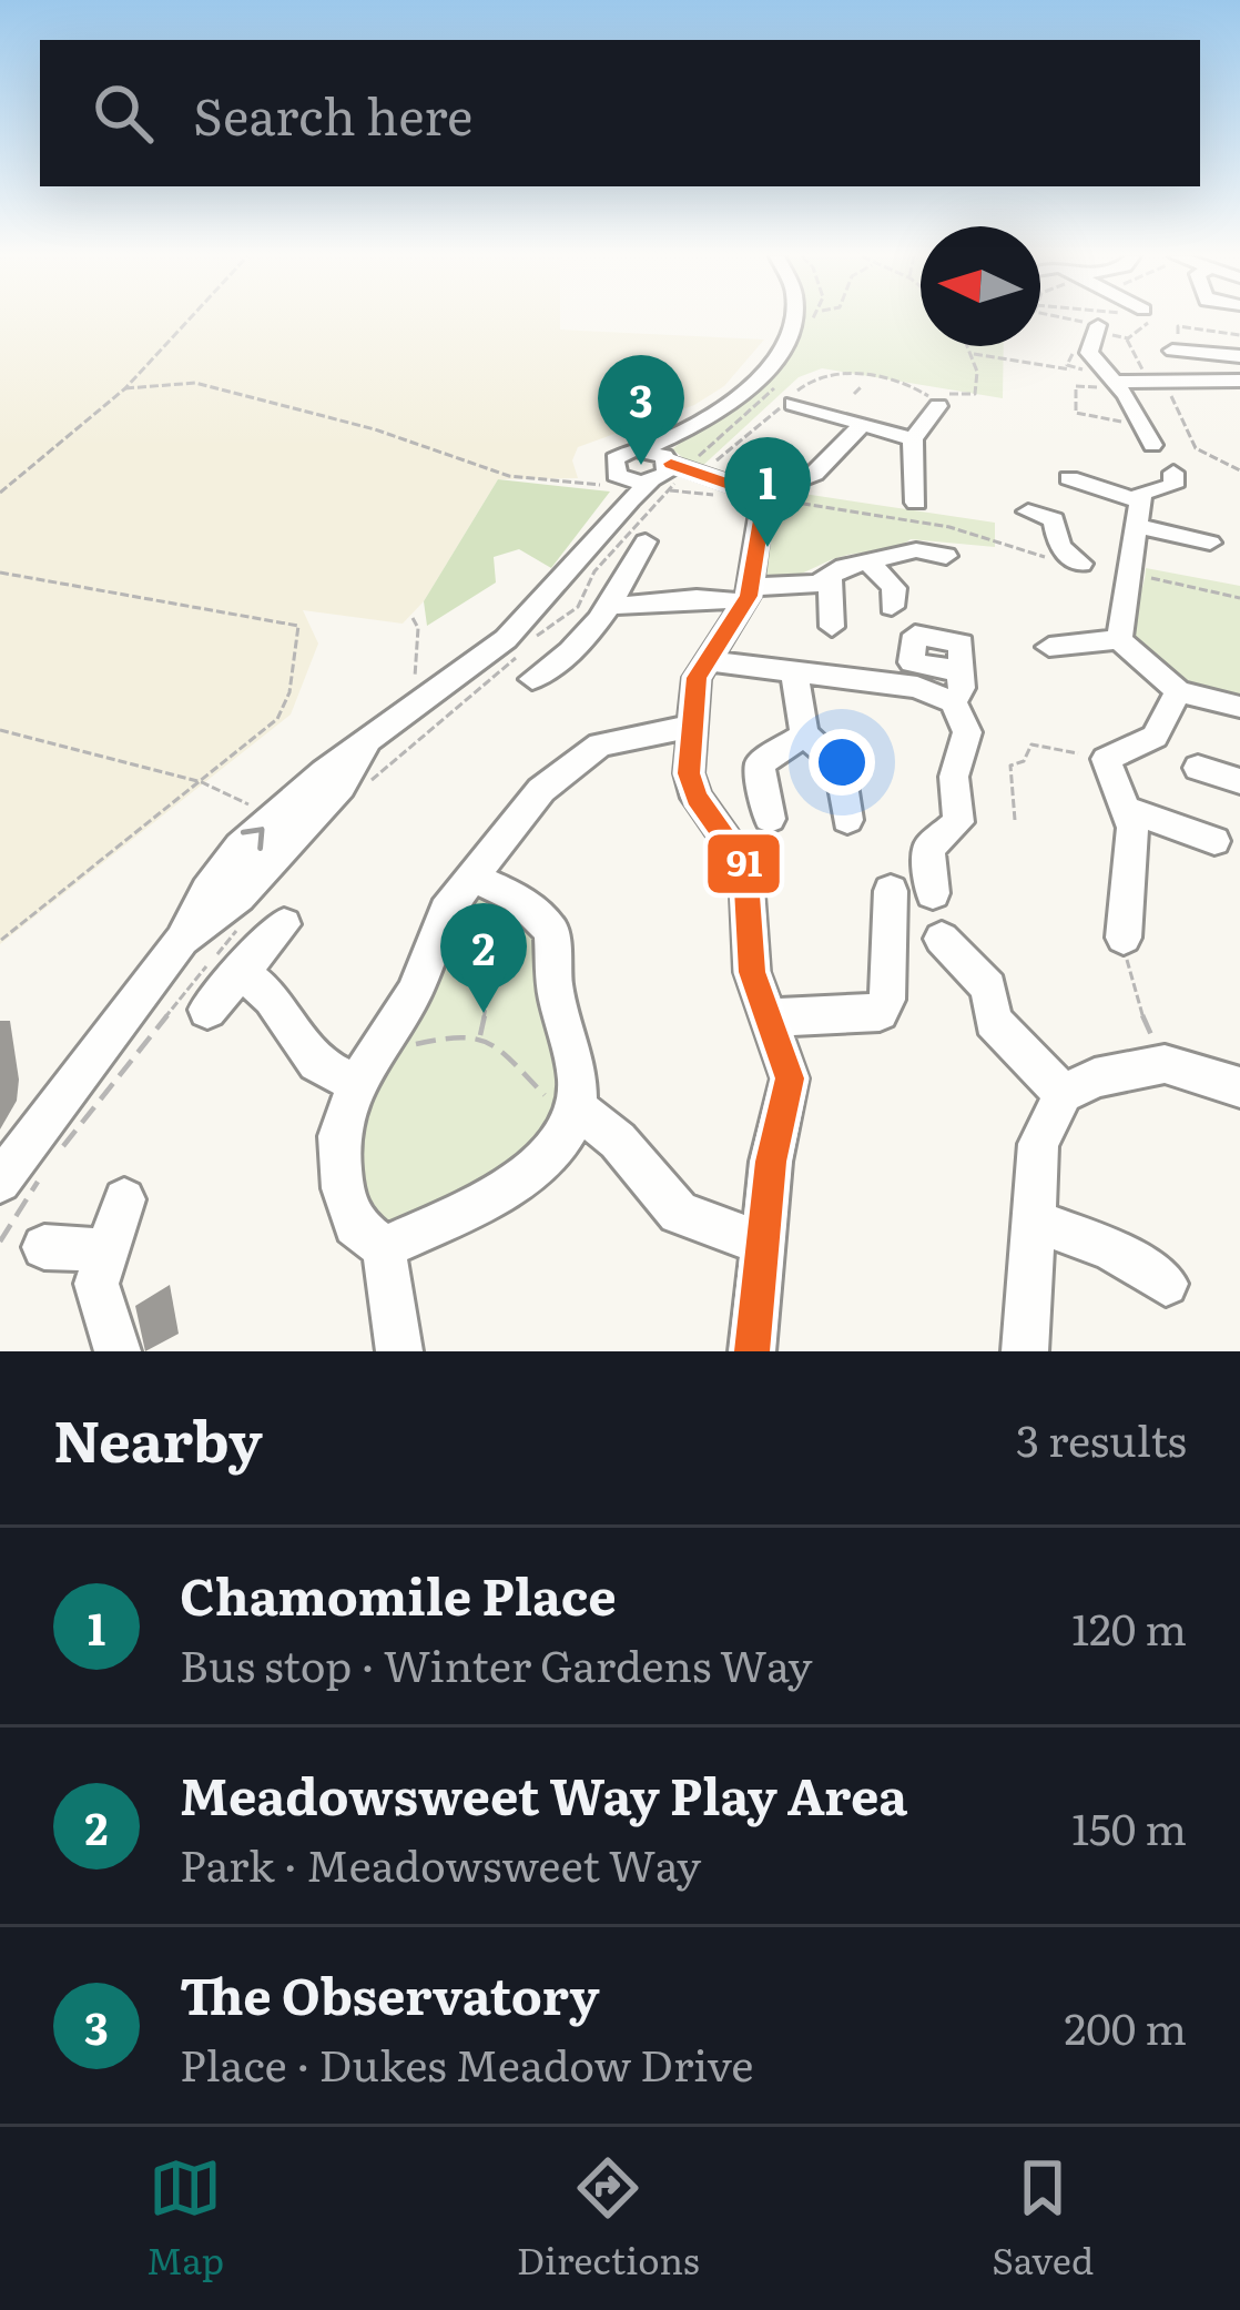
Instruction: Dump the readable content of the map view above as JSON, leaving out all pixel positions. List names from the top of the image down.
{
  "lines": ["transit line 91"],
  "north": "left",
  "page": {
    "search": "Search here",
    "pins": ["3", "1", "2"],
    "heading": ["Nearby", "3 results"],
    "list": [
      {
        "mark": "1",
        "name": "Chamomile Place",
        "note": "Bus stop · Winter Gardens Way",
        "value": "120 m"
      },
      {
        "mark": "2",
        "name": "Meadowsweet Way Play Area",
        "note": "Park · Meadowsweet Way",
        "value": "150 m"
      },
      {
        "mark": "3",
        "name": "The Observatory",
        "note": "Place · Dukes Meadow Drive",
        "value": "200 m"
      }
    ],
    "nav": ["Map", "Directions", "Saved"]
  }
}
